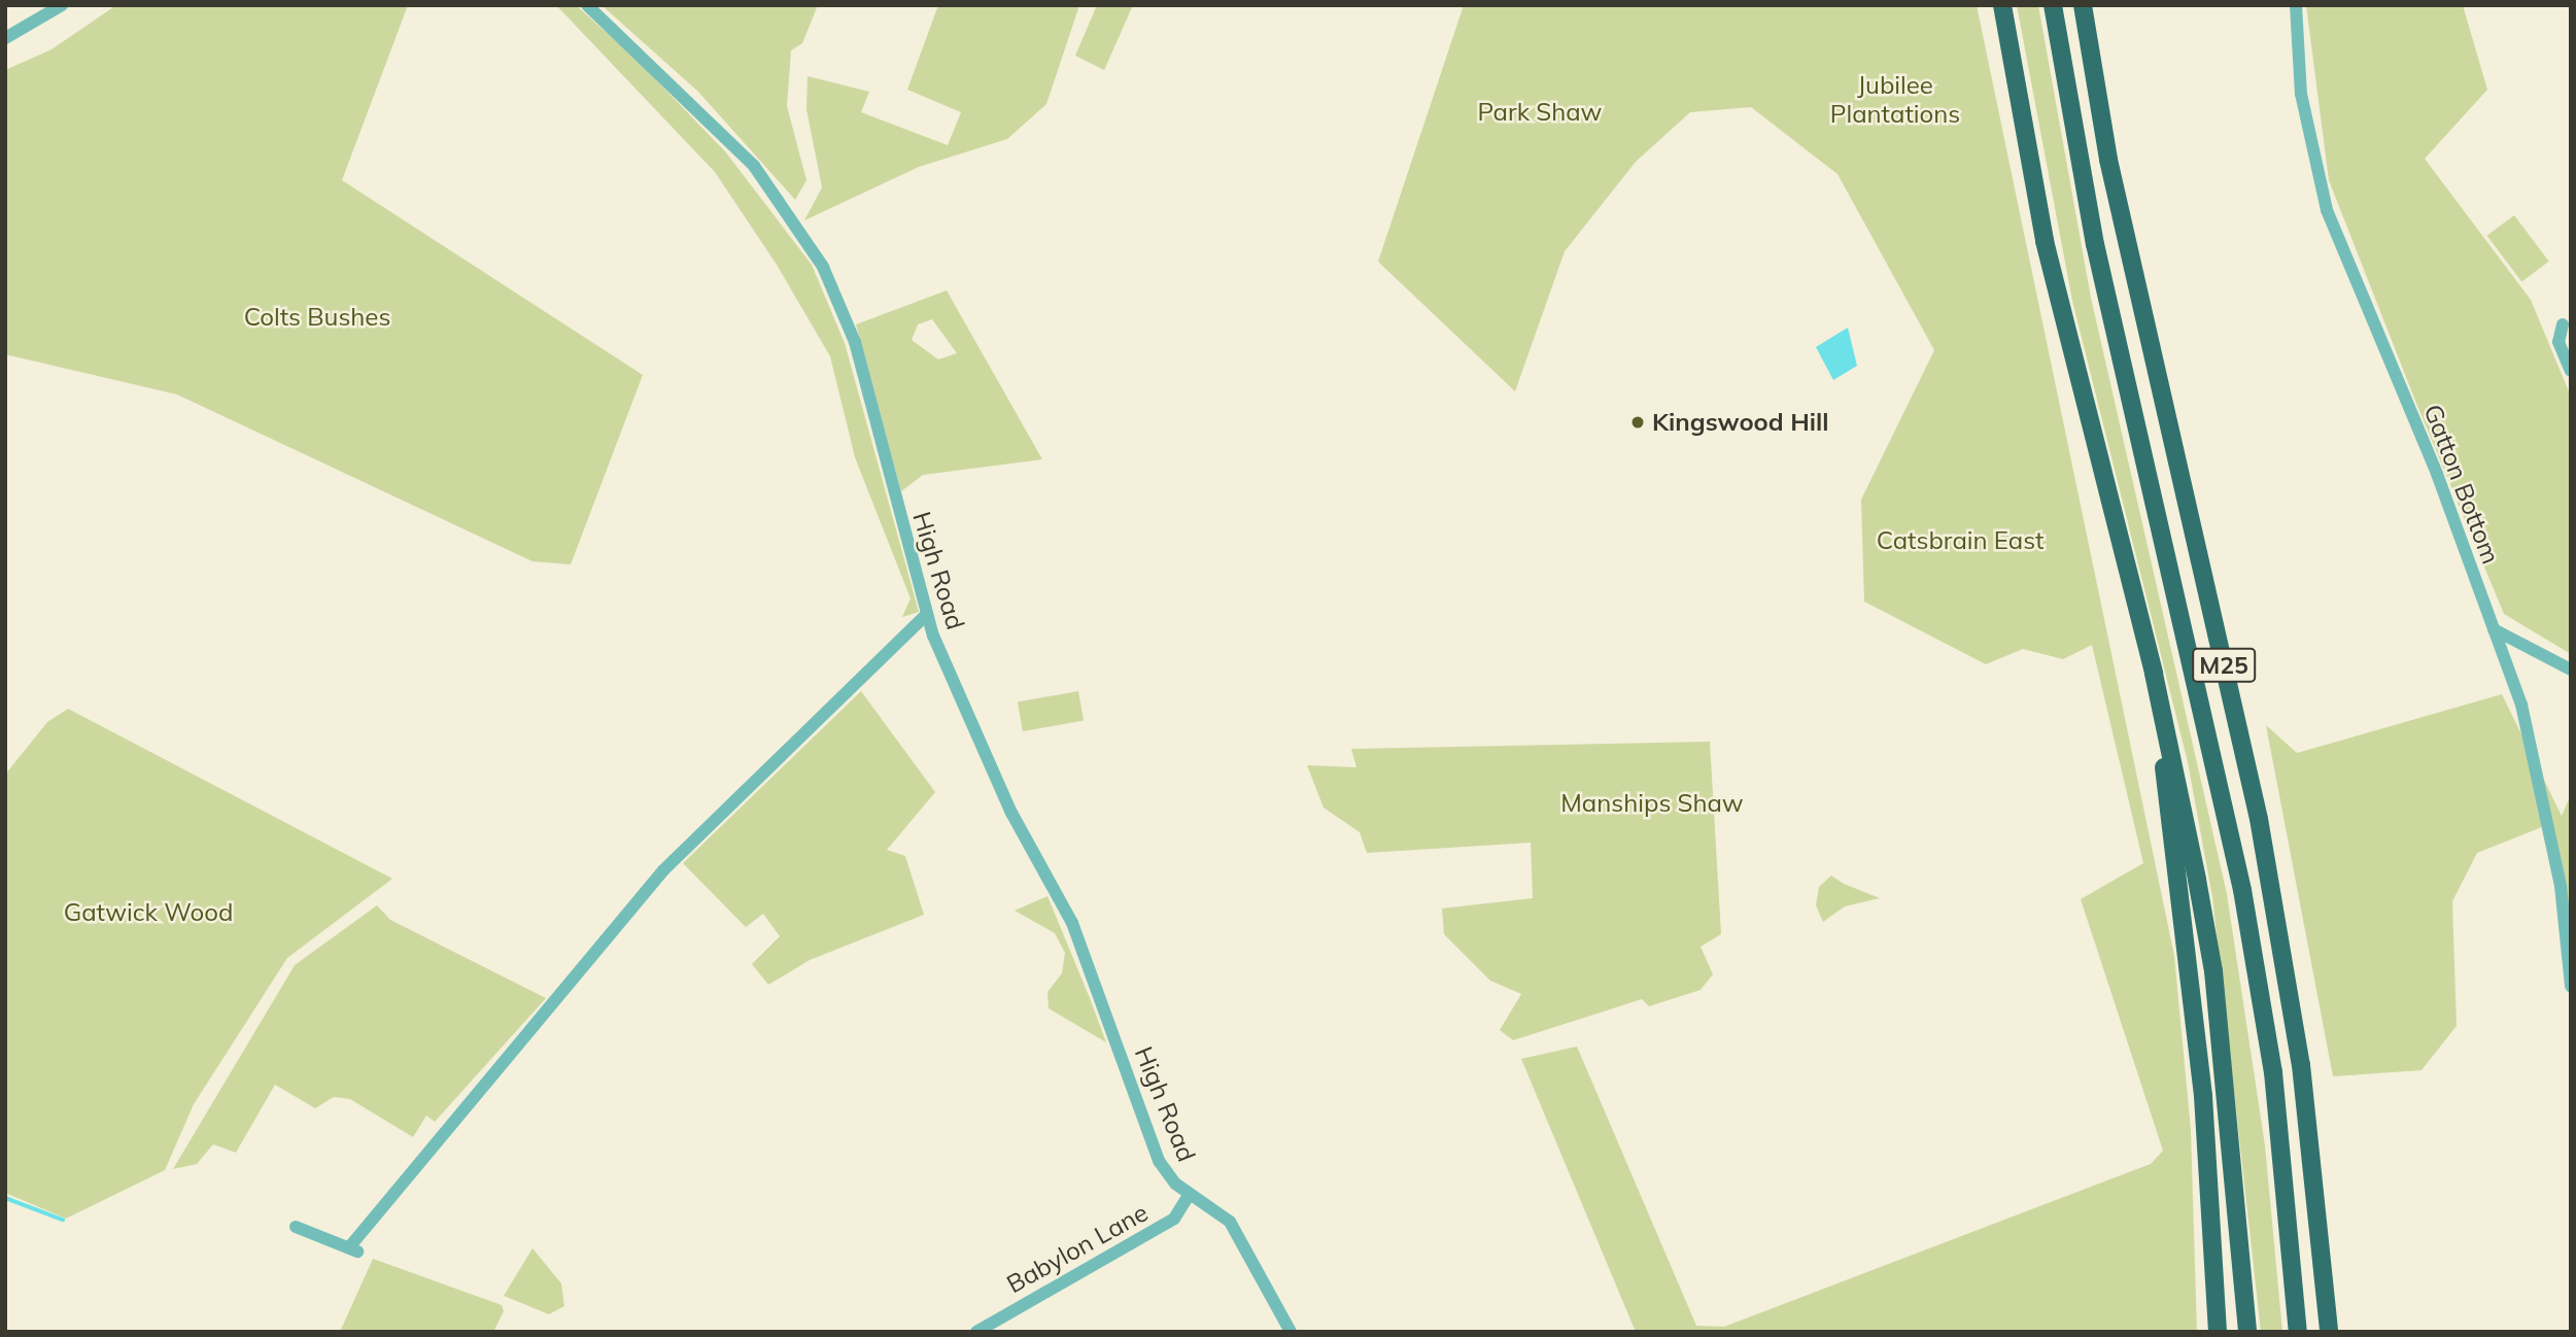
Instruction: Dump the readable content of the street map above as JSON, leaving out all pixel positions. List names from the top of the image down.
{
  "streets": {
    "highway": ["M25"],
    "street": ["Gatton Bottom", "High Road", "Babylon Lane"]
  },
  "crossings": [
    ["High Road", "Babylon Lane"]
  ],
  "parks": [
    "Jubilee Plantations",
    "Park Shaw",
    "Colts Bushes",
    "Catsbrain East",
    "Manships Shaw",
    "Gatwick Wood"
  ],
  "places": ["Kingswood Hill"]
}
